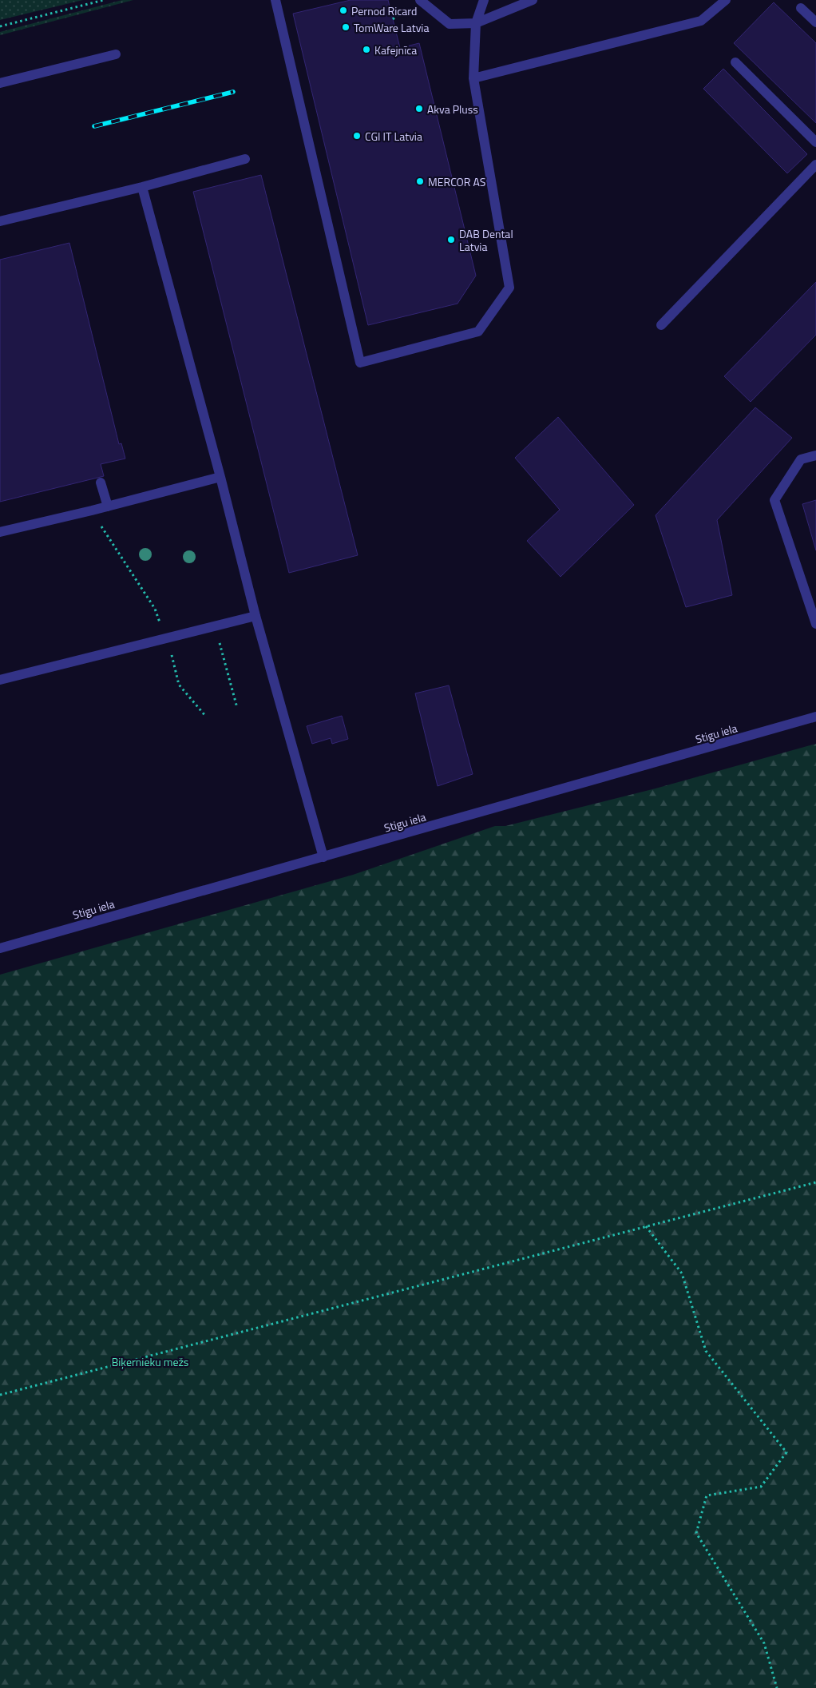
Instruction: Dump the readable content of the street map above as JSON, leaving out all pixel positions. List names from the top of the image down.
{
  "streets": {
    "street": ["Stigu iela"]
  },
  "parks": ["Biķernieku mežs"],
  "places": [
    "Pernod Ricard",
    "TomWare Latvia",
    "Kafejnīca",
    "Akva Pluss",
    "CGI IT Latvia",
    "MERCOR AS",
    "DAB Dental Latvia"
  ]
}
